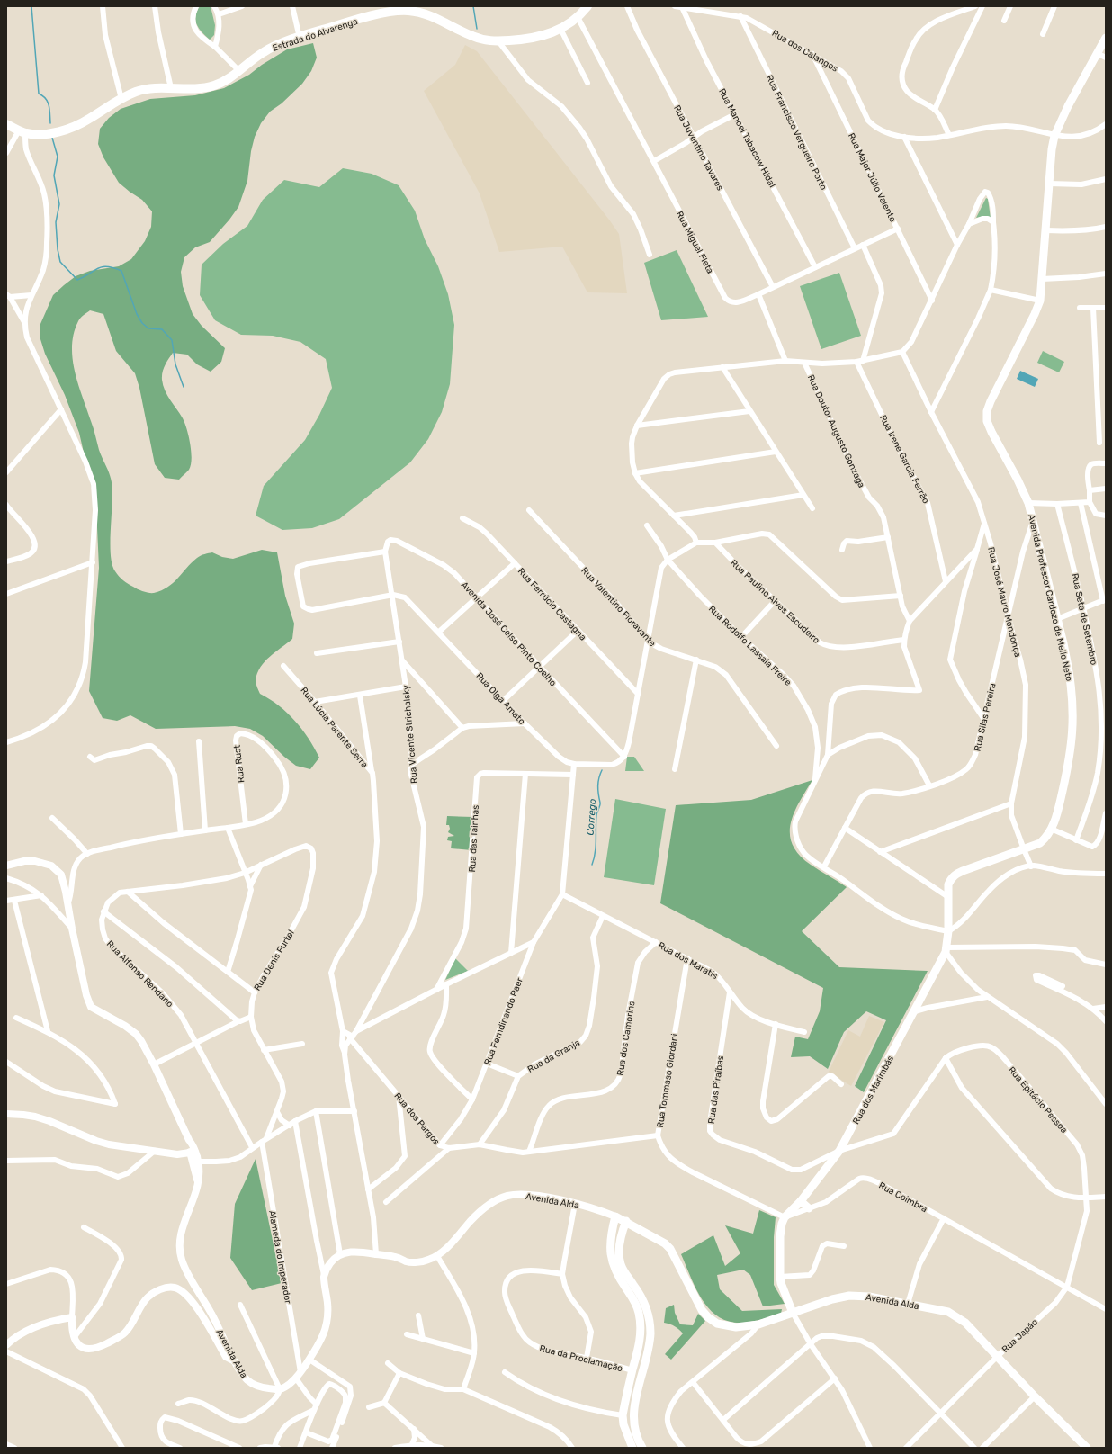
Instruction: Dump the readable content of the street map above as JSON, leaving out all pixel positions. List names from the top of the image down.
{
  "streets": {
    "main road": [
      "Estrada do Alvarenga",
      "Avenida Professor Cardozo de Mello Neto",
      "Rua dos Marimbás",
      "Avenida Alda"
    ],
    "street": [
      "Rua dos Calangos",
      "Rua Francisco Vergueiro Porto",
      "Rua Manoel Tabacow Hidal",
      "Rua Juventino Tavares",
      "Rua Major Júlio Valente",
      "Rua Miguel Fleta",
      "Rua Doutor Augusto Gonzaga",
      "Rua Irene Garcia Ferrão",
      "Rua Paulino Alves Escudeiro",
      "Rua José Mauro Mendonça",
      "Rua Ferrúcio Castagna",
      "Rua Valentino Fioravante",
      "Rua Sete de Setembro",
      "Avenida José Celso Pinto Coelho",
      "Rua Rodolfo Lassala Freire",
      "Rua Olga Amato",
      "Rua Silas Pereira",
      "Rua Lúcia Parente Serra",
      "Rua Vicente Strichalsky",
      "Rua Rust",
      "Rua das Tainhas",
      "Rua Denis Furtel",
      "Rua dos Maratis",
      "Rua Alfonso Rendano",
      "Rua Ferndinando Paer",
      "Rua dos Camorins",
      "Rua da Granja",
      "Rua Tommaso Giordani",
      "Rua das Piraíbas",
      "Rua Epitácio Pessoa",
      "Rua dos Pargos",
      "Rua Coimbra",
      "Alameda do Imperador",
      "Rua Japão",
      "Rua da Proclamação"
    ]
  },
  "crossings": [
    ["Estrada do Alvarenga", "Rua Miguel Fleta"],
    ["Rua dos Calangos", "Rua Francisco Vergueiro Porto"],
    ["Rua dos Calangos", "Rua Manoel Tabacow Hidal"],
    ["Rua dos Calangos", "Rua Major Júlio Valente"],
    ["Rua Francisco Vergueiro Porto", "Rua Miguel Fleta"],
    ["Rua Manoel Tabacow Hidal", "Rua Miguel Fleta"],
    ["Rua Juventino Tavares", "Rua Miguel Fleta"],
    ["Rua Major Júlio Valente", "Rua Miguel Fleta"],
    ["Avenida Professor Cardozo de Mello Neto", "Rua José Mauro Mendonça"],
    ["Avenida Professor Cardozo de Mello Neto", "Rua Silas Pereira"],
    ["Avenida Professor Cardozo de Mello Neto", "Rua dos Marimbás"],
    ["Rua José Mauro Mendonça", "Rua Silas Pereira"],
    ["Avenida José Celso Pinto Coelho", "Rua Olga Amato"],
    ["Avenida José Celso Pinto Coelho", "Rua Vicente Strichalsky"],
    ["Rua Olga Amato", "Rua Vicente Strichalsky"],
    ["Rua Vicente Strichalsky", "Rua dos Pargos"],
    ["Rua Denis Furtel", "Alameda do Imperador"],
    ["Rua dos Maratis", "Rua Ferndinando Paer"],
    ["Rua dos Maratis", "Rua dos Camorins"],
    ["Rua dos Maratis", "Rua da Granja"],
    ["Rua dos Maratis", "Rua Tommaso Giordani"],
    ["Rua dos Maratis", "Rua das Piraíbas"],
    ["Rua Ferndinando Paer", "Rua dos Pargos"],
    ["Rua dos Camorins", "Rua dos Pargos"],
    ["Rua da Granja", "Rua dos Pargos"],
    ["Rua Tommaso Giordani", "Rua dos Marimbás"],
    ["Rua Tommaso Giordani", "Rua dos Pargos"],
    ["Rua Tommaso Giordani", "Rua Coimbra"],
    ["Rua das Piraíbas", "Rua dos Marimbás"],
    ["Rua dos Marimbás", "Rua Coimbra"],
    ["Rua Epitácio Pessoa", "Rua Japão"],
    ["Rua Coimbra", "Rua Japão"],
    ["Avenida Alda", "Rua Japão"]
  ],
  "water": ["Corrego"]
}
